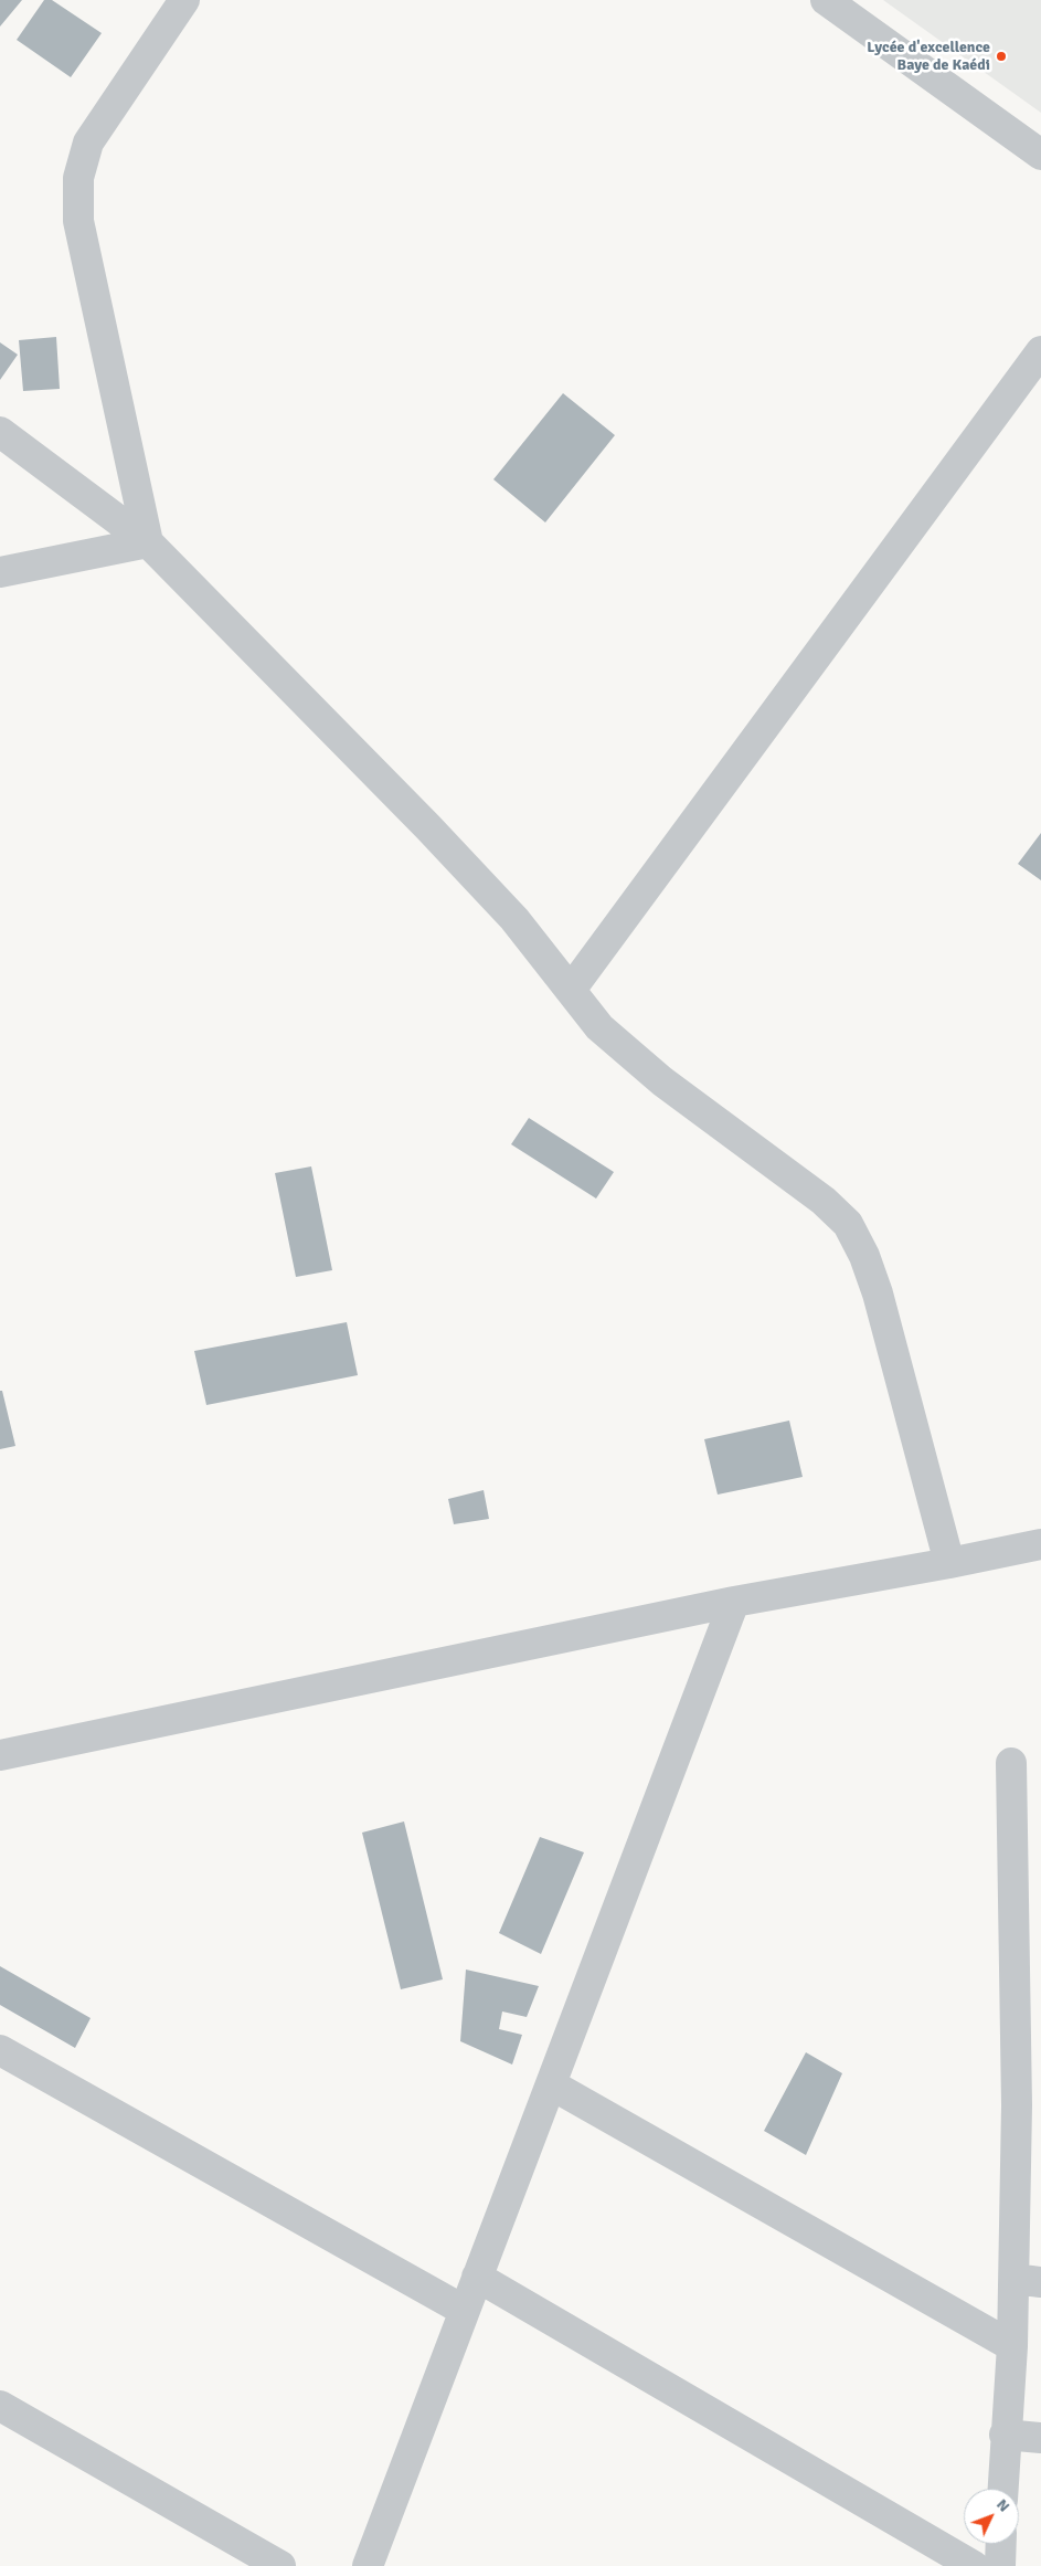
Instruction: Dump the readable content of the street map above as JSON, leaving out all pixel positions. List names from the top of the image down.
{
  "places": ["Lycée d'excellence Baye de Kaédi"],
  "north": "top right"
}
